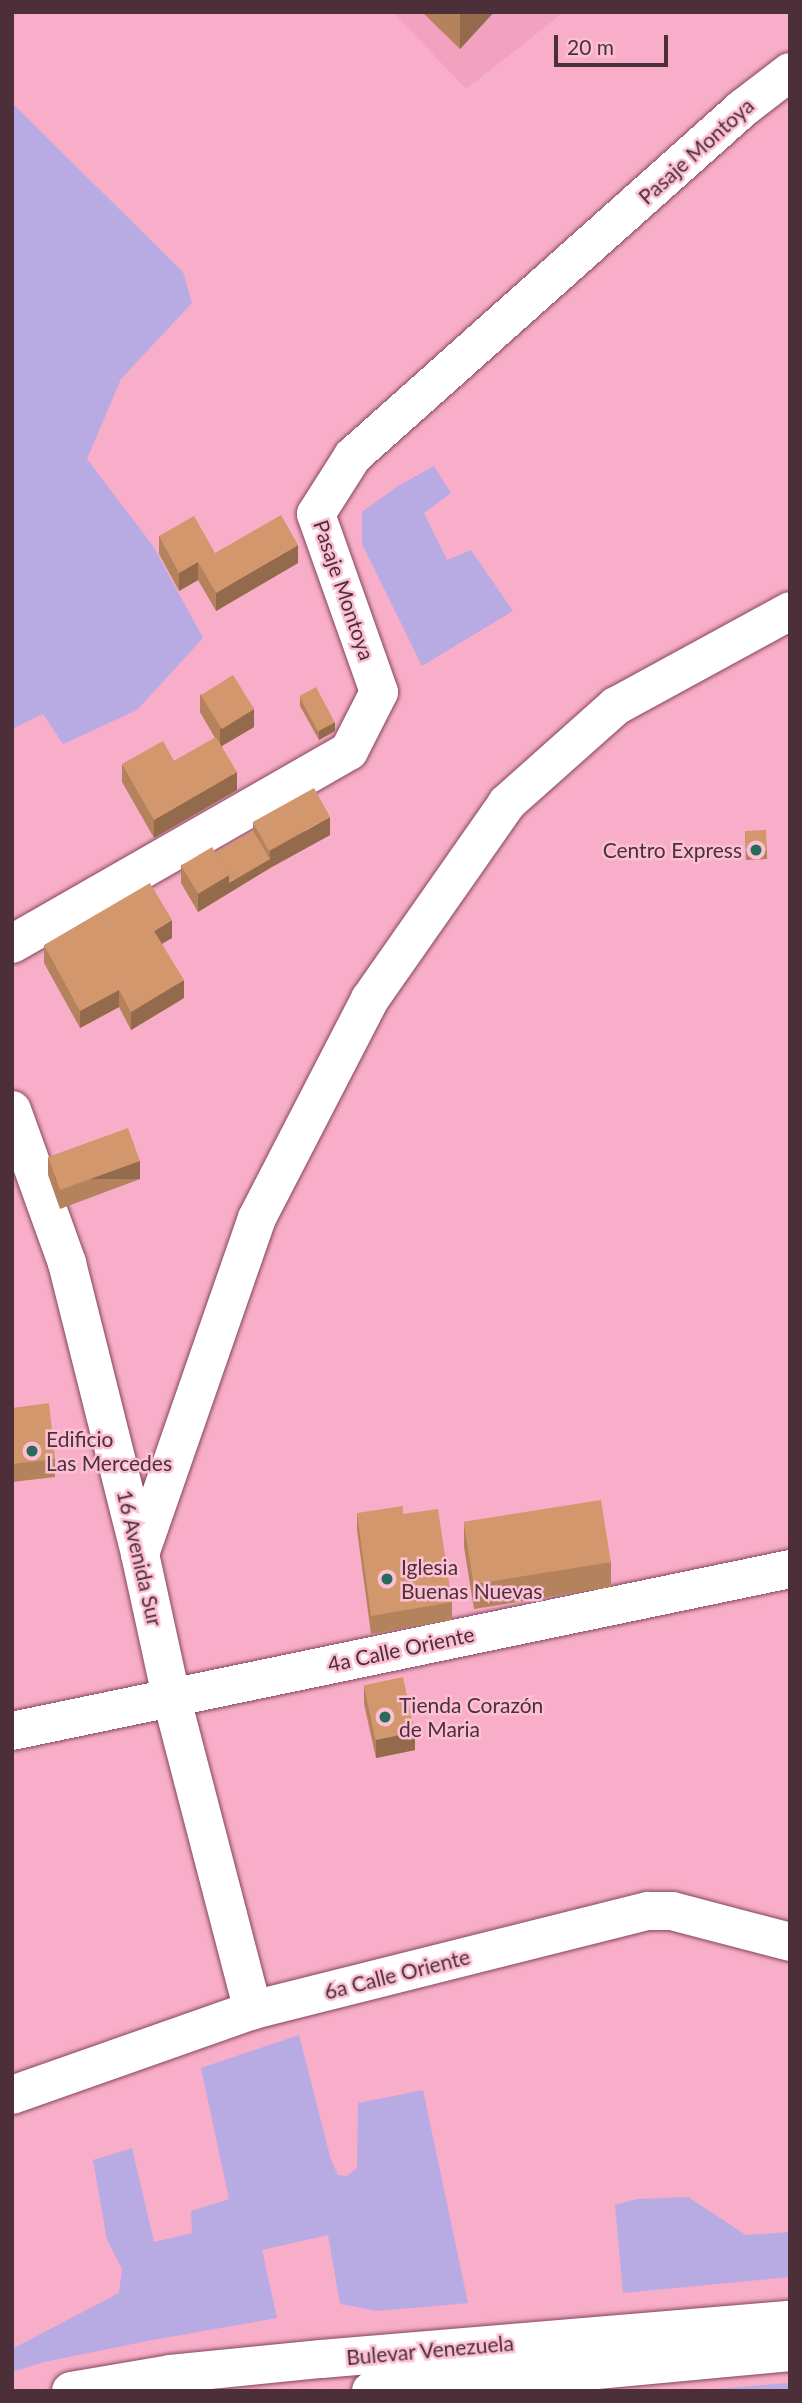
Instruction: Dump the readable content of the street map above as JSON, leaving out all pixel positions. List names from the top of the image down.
{
  "streets": {
    "main road": [
      "Pasaje Montoya",
      "16 Avenida Sur",
      "4a Calle Oriente",
      "6a Calle Oriente",
      "Bulevar Venezuela"
    ]
  },
  "crossings": [
    ["16 Avenida Sur", "4a Calle Oriente"],
    ["16 Avenida Sur", "6a Calle Oriente"]
  ],
  "places": [
    "Centro Express",
    "Edificio Las Mercedes",
    "Iglesia Buenas Nuevas",
    "Tienda Corazón de Maria"
  ],
  "scale_bar": "20 m"
}
